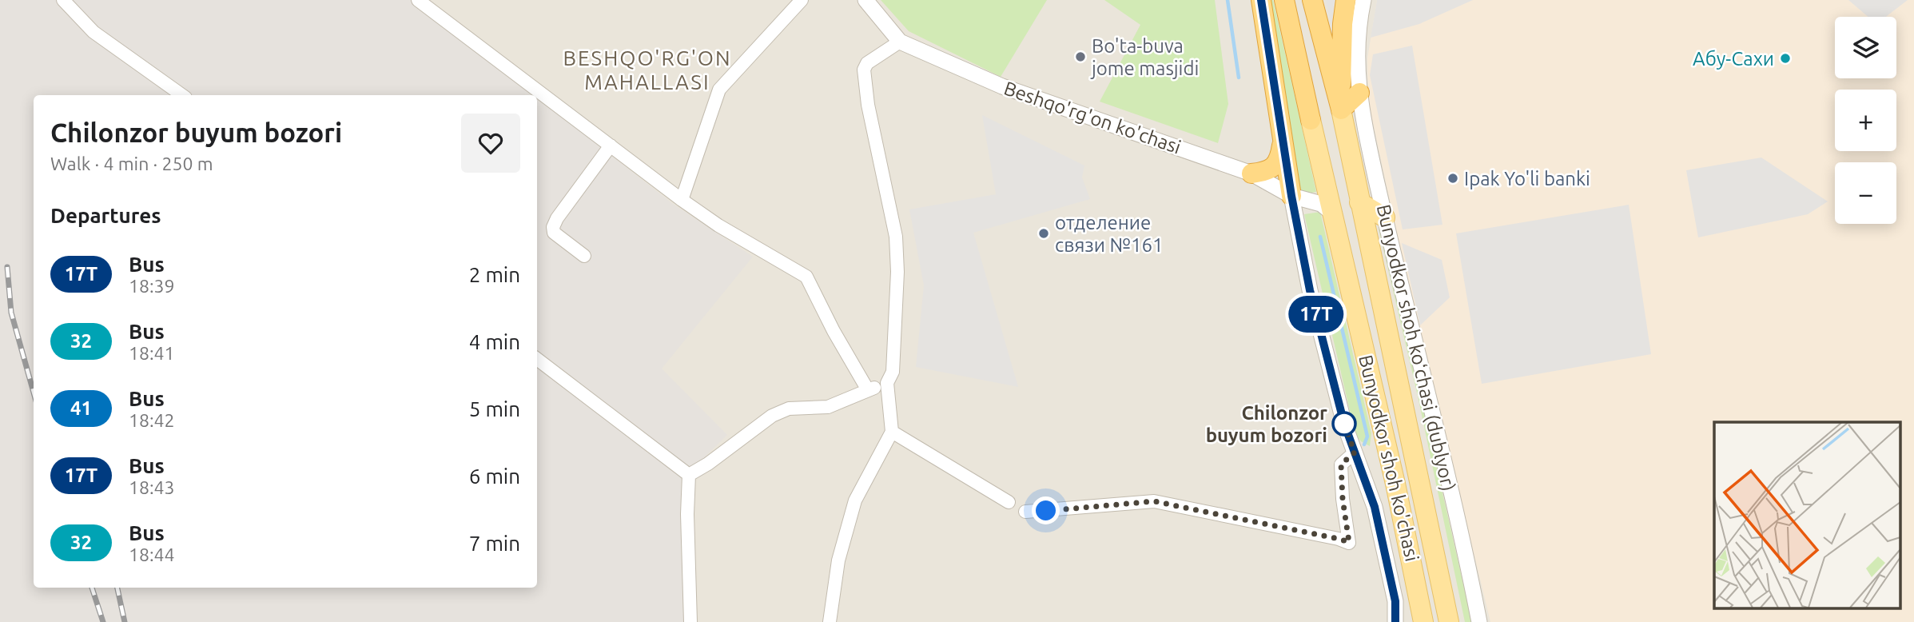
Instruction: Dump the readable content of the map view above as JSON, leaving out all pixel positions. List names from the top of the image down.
{
  "streets": {
    "highway": ["Bunyodkor shoh ko'chasi"],
    "street": ["Beshqo'rg'on ko'chasi", "Bunyodkor shoh koʻchasi (dublyor)"]
  },
  "crossings": [
    ["Beshqo'rg'on ko'chasi", "Bunyodkor shoh ko'chasi"]
  ],
  "districts": ["BESHQO'RG'ON MAHALLASI"],
  "places": [
    "Bo'ta-buva jome masjidi",
    "Абу-Сахи",
    "Ipak Yo'li banki",
    "отделение связи №161",
    "Chilonzor buyum bozori"
  ],
  "lines": ["bus line 17T"],
  "page": {
    "on_map": "17T",
    "map_buttons": ["+", "−"],
    "heading": [
      ["Chilonzor buyum bozori", "Walk · 4 min · 250 m"],
      "Departures"
    ],
    "list": [
      {
        "mark": "17T",
        "name": "Bus",
        "note": "18:39",
        "value": "2 min"
      },
      {
        "mark": "32",
        "name": "Bus",
        "note": "18:41",
        "value": "4 min"
      },
      {
        "mark": "41",
        "name": "Bus",
        "note": "18:42",
        "value": "5 min"
      },
      {
        "mark": "17T",
        "name": "Bus",
        "note": "18:43",
        "value": "6 min"
      },
      {
        "mark": "32",
        "name": "Bus",
        "note": "18:44",
        "value": "7 min"
      }
    ]
  }
}
